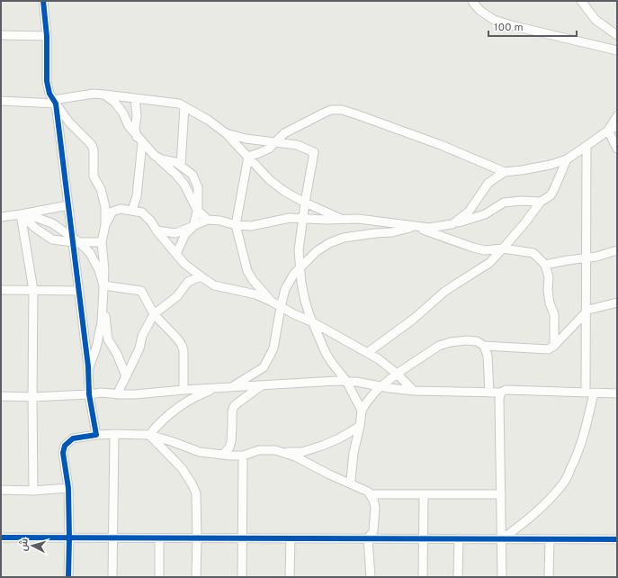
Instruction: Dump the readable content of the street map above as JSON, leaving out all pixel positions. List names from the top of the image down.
{
  "scale_bar": "100 m",
  "north": "left"
}
